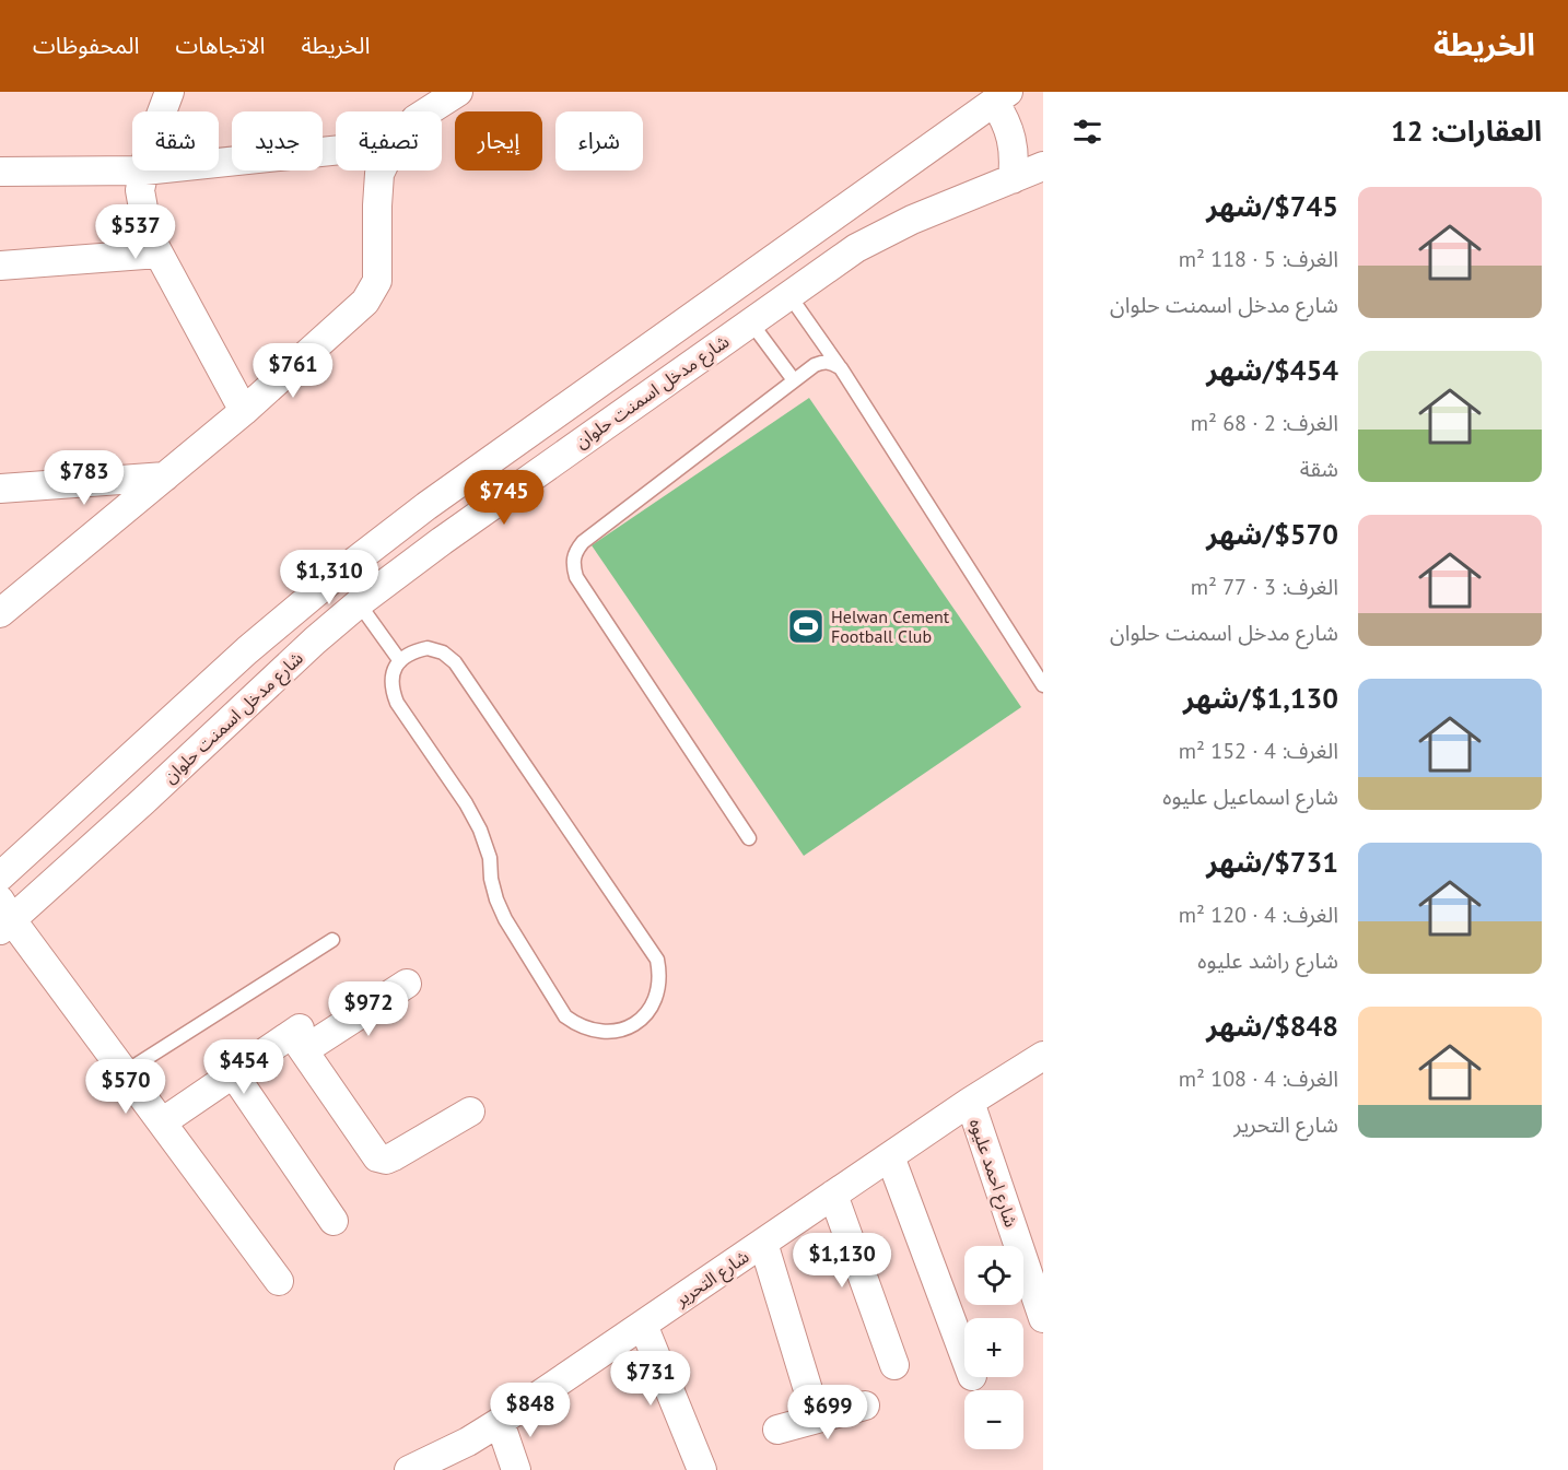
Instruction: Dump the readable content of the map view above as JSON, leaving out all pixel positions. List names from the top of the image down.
{
  "streets": {
    "street": ["شارع مدخل اسمنت حلوان", "شارع احمد عليوه", "شارع التحرير"]
  },
  "crossings": [
    ["شارع احمد عليوه", "شارع التحرير"]
  ],
  "places": {
    "sports": ["Helwan Cement Football Club"]
  },
  "page": {
    "header": "الخريطة",
    "nav": ["الخريطة", "الاتجاهات", "المحفوظات"],
    "heading": "العقارات: 12",
    "chip": [
      "شراء",
      "إيجار",
      "تصفية",
      "جديد",
      "شقة"
    ],
    "list": [
      {
        "name": "$745/شهر",
        "note": "الغرف: 5 · 118 m² · شارع مدخل اسمنت حلوان"
      },
      {
        "name": "$454/شهر",
        "note": "الغرف: 2 · 68 m² · شقة"
      },
      {
        "name": "$570/شهر",
        "note": "الغرف: 3 · 77 m² · شارع مدخل اسمنت حلوان"
      },
      {
        "name": "$1,130/شهر",
        "note": "الغرف: 4 · 152 m² · شارع اسماعيل عليوه"
      },
      {
        "name": "$731/شهر",
        "note": "الغرف: 4 · 120 m² · شارع راشد عليوه"
      },
      {
        "name": "$848/شهر",
        "note": "الغرف: 4 · 108 m² · شارع التحرير"
      }
    ],
    "price": [
      "$537",
      "$761",
      "$783",
      "$745",
      "$1,310",
      "$972",
      "$454",
      "$570",
      "$1,130",
      "$731",
      "$848",
      "$699"
    ],
    "map_buttons": ["+", "−"]
  }
}
